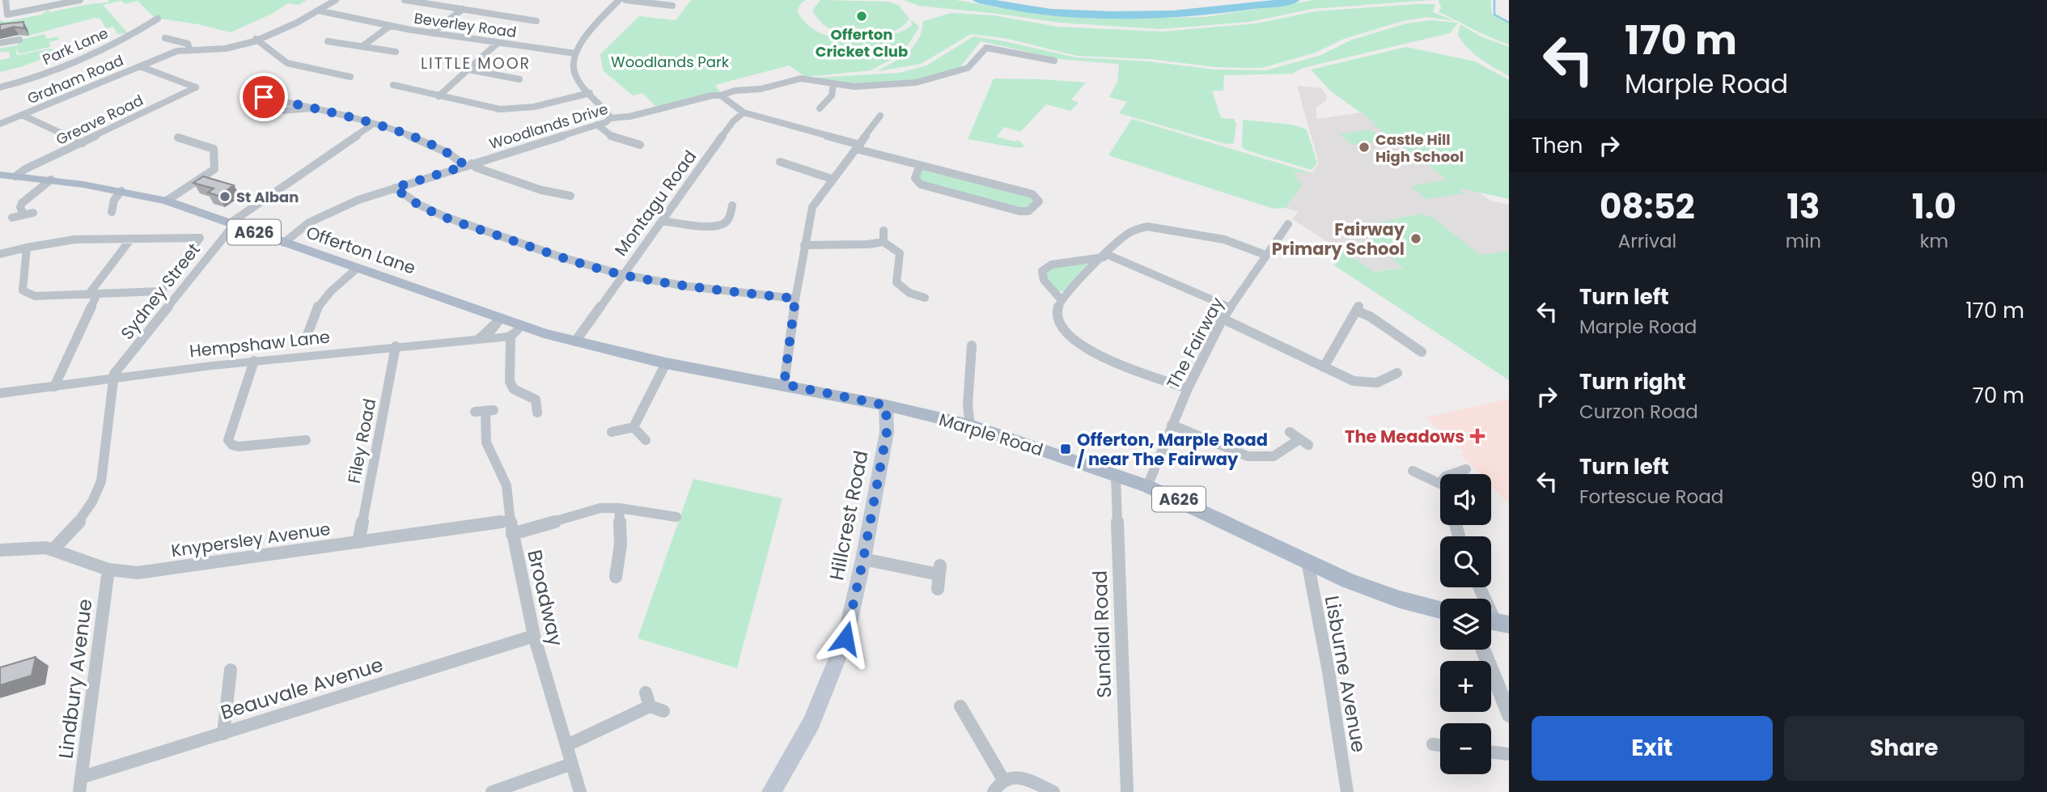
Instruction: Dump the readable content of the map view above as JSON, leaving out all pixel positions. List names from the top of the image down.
{
  "streets": {
    "main road": [
      "A626",
      "Offerton Lane",
      "Marple Road",
      "Hillcrest Road"
    ],
    "street": [
      "Beverley Road",
      "Park Lane",
      "Graham Road",
      "Greave Road",
      "Woodlands Drive",
      "Montagu Road",
      "Sydney Street",
      "The Fairway",
      "Hempshaw Lane",
      "Filey Road",
      "Knypersley Avenue",
      "Broadway",
      "Sundial Road",
      "Lisburne Avenue",
      "Lindbury Avenue",
      "Beauvale Avenue"
    ]
  },
  "crossings": [
    ["Graham Road", "Greave Road"],
    ["Greave Road", "Offerton Lane"],
    ["Woodlands Drive", "Offerton Lane"],
    ["Montagu Road", "Marple Road"],
    ["Offerton Lane", "Sydney Street"],
    ["Offerton Lane", "Hempshaw Lane"],
    ["Offerton Lane", "Marple Road"],
    ["Sydney Street", "Hempshaw Lane"],
    ["The Fairway", "Marple Road"],
    ["Hempshaw Lane", "Marple Road"],
    ["Hempshaw Lane", "Filey Road"],
    ["Marple Road", "Hillcrest Road"],
    ["Marple Road", "Sundial Road"],
    ["Marple Road", "Lisburne Avenue"],
    ["Filey Road", "Knypersley Avenue"],
    ["Knypersley Avenue", "Broadway"],
    ["Knypersley Avenue", "Lindbury Avenue"],
    ["Broadway", "Beauvale Avenue"],
    ["Lindbury Avenue", "Beauvale Avenue"]
  ],
  "districts": ["LITTLE MOOR"],
  "parks": ["Woodlands Park"],
  "places": {
    "other": [
      "Offerton Cricket Club",
      "Castle Hill High School",
      "St Alban",
      "Fairway Primary School"
    ],
    "health": ["The Meadows"],
    "transit": ["Offerton, Marple Road / near The Fairway"]
  },
  "page": {
    "turn": ["170 m", "Marple Road"],
    "then": "Then",
    "eta": [
      "08:52",
      "Arrival",
      "13",
      "min",
      "1.0",
      "km"
    ],
    "list": [
      {
        "name": "Turn left",
        "note": "Marple Road",
        "value": "170 m"
      },
      {
        "name": "Turn right",
        "note": "Curzon Road",
        "value": "70 m"
      },
      {
        "name": "Turn left",
        "note": "Fortescue Road",
        "value": "90 m"
      }
    ],
    "map_buttons": ["+", "−"],
    "buttons": ["Exit", "Share"]
  }
}
